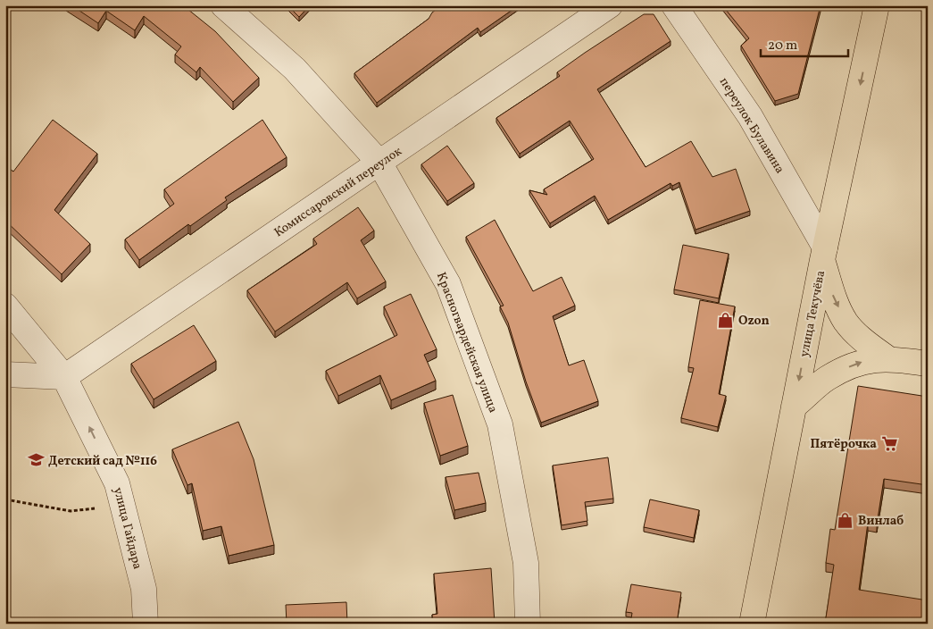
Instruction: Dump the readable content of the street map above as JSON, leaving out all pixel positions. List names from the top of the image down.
{
  "streets": {
    "main road": ["улица Текучёва"],
    "street": [
      "переулок Булавина",
      "Комиссаровский переулок",
      "Красногвардейская улица",
      "улица Гайдара"
    ]
  },
  "crossings": [
    ["переулок Булавина", "улица Текучёва"],
    ["Комиссаровский переулок", "Красногвардейская улица"],
    ["Комиссаровский переулок", "улица Гайдара"]
  ],
  "one_way": ["улица Текучёва", "улица Гайдара"],
  "places": {
    "shop": ["Ozon", "Винлаб"],
    "supermarket": ["Пятёрочка"],
    "school or university": ["Детский сад №116"]
  },
  "scale_bar": "20 m"
}
